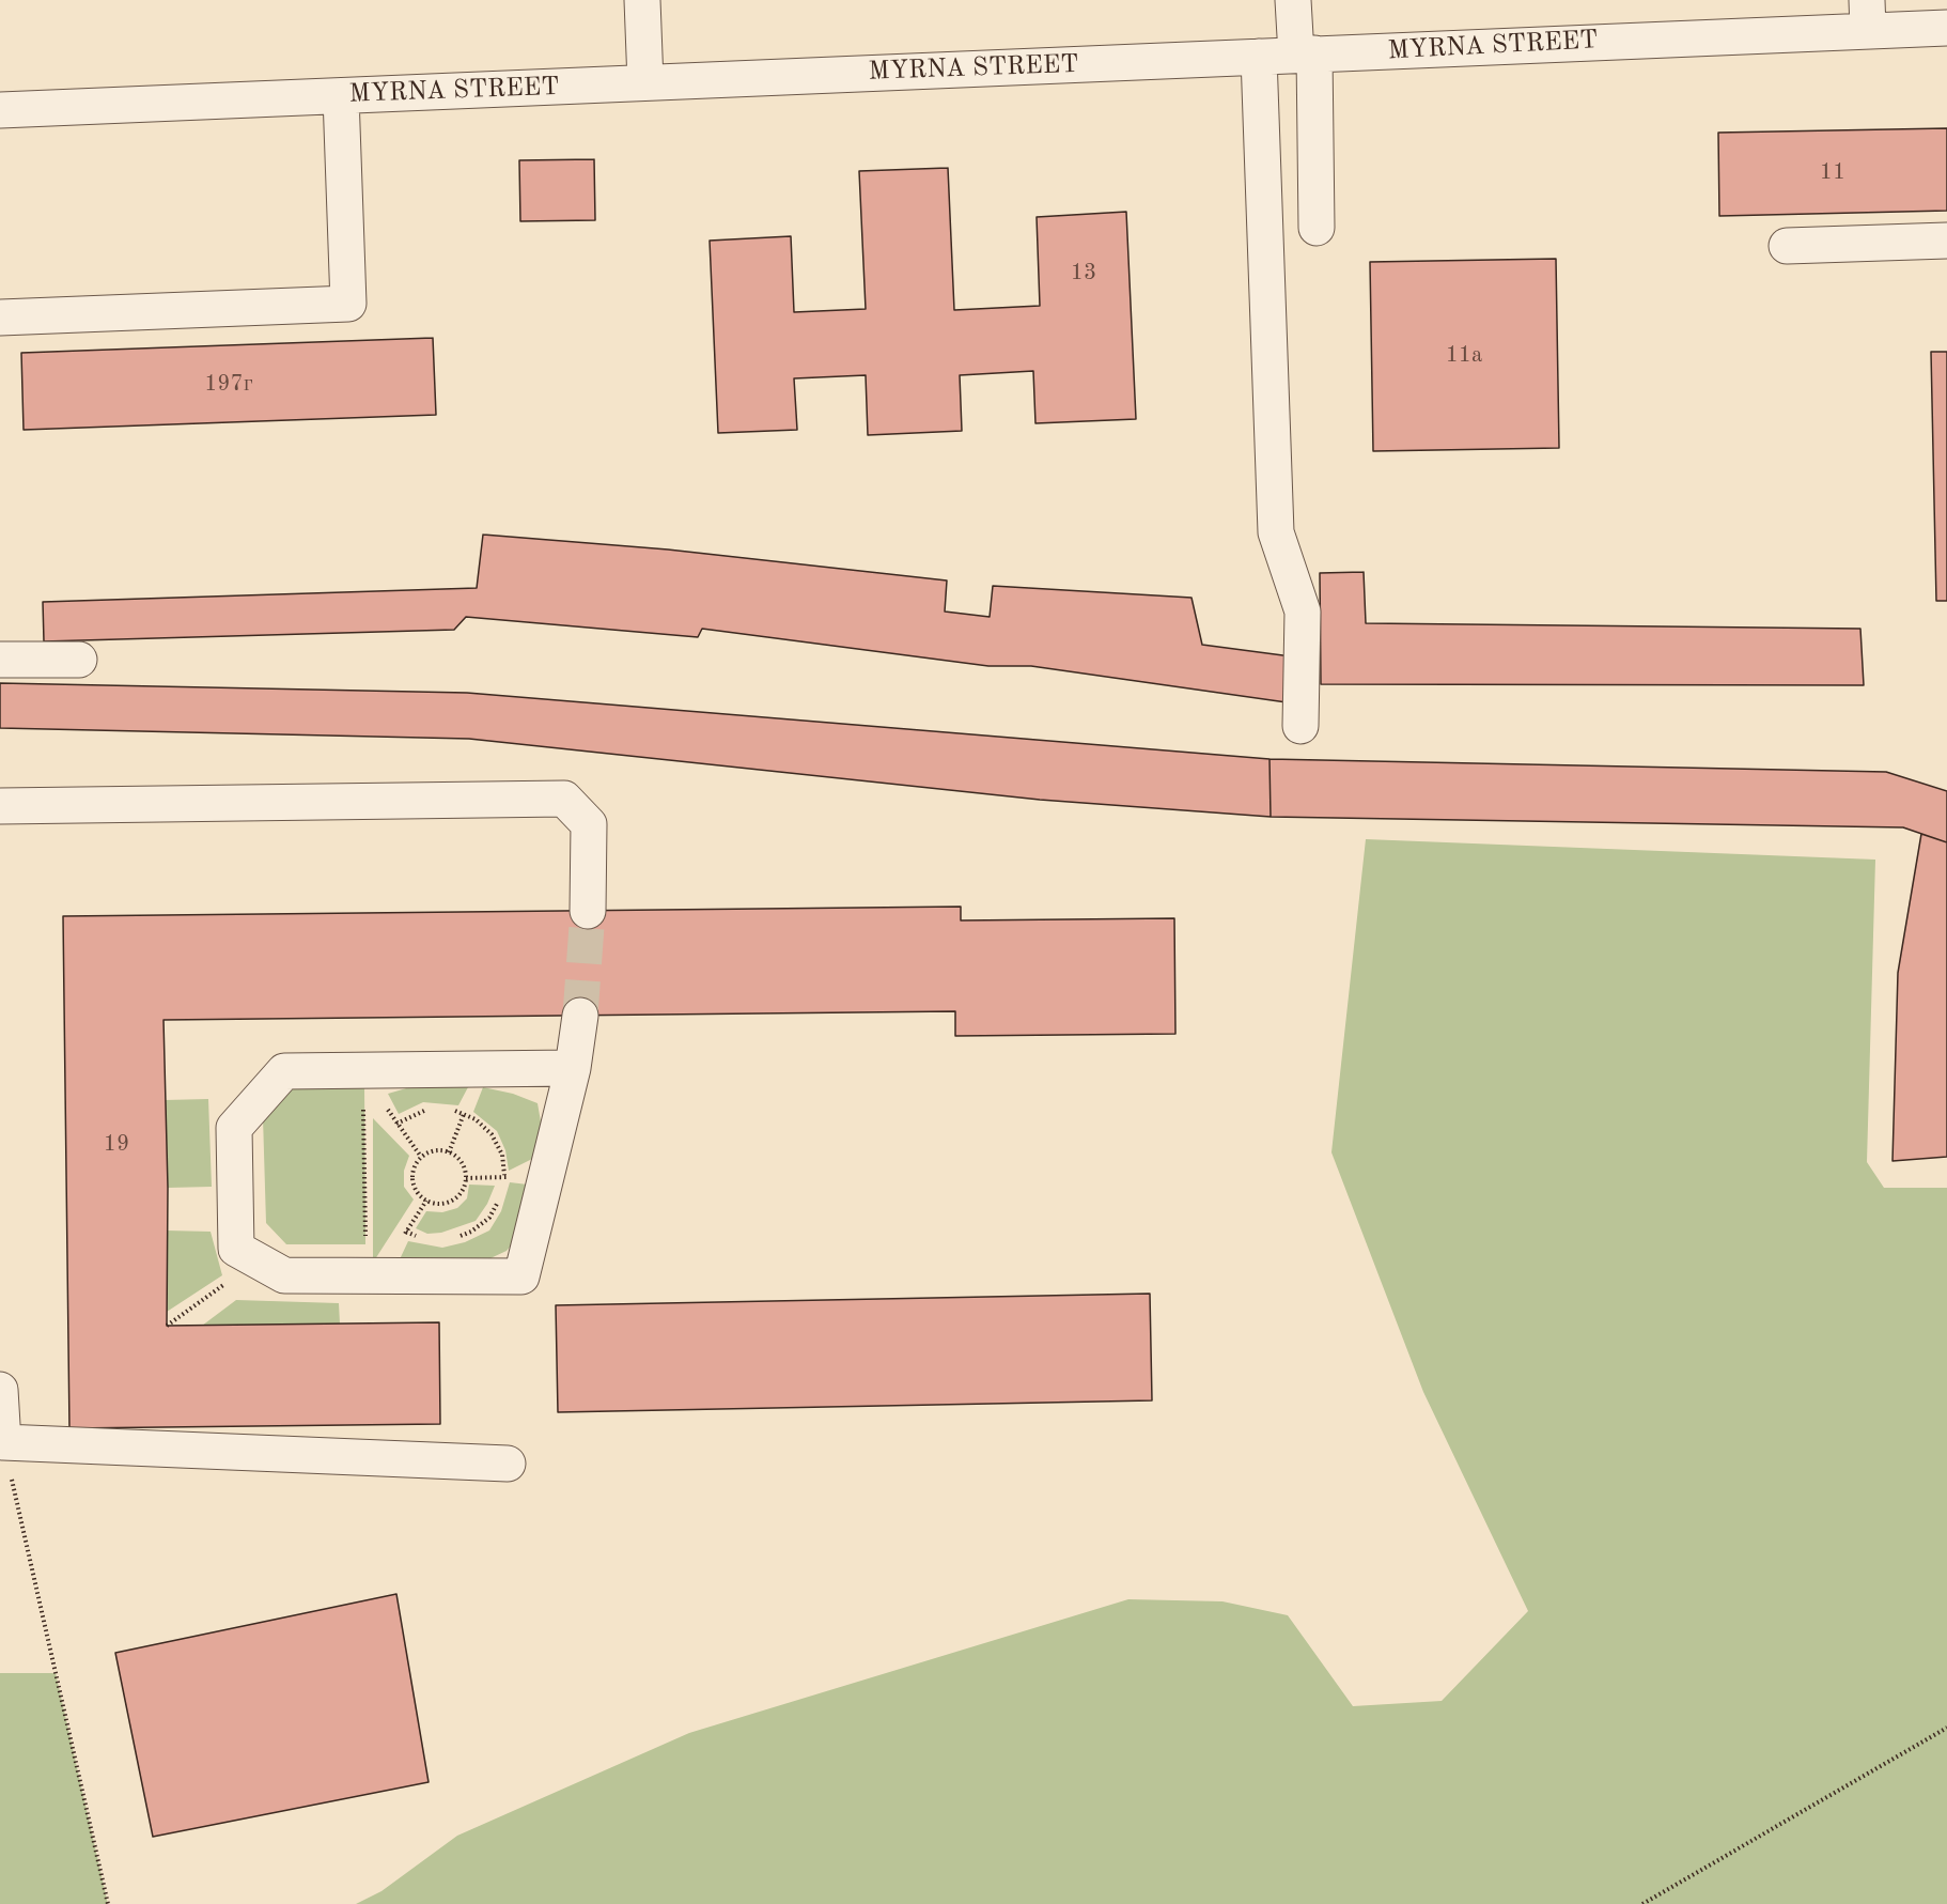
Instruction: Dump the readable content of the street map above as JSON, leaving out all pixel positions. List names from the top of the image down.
{
  "streets": {
    "street": ["MYRNA STREET"]
  },
  "house_numbers": [
    "11",
    "13",
    "11а",
    "197г",
    "19"
  ]
}
